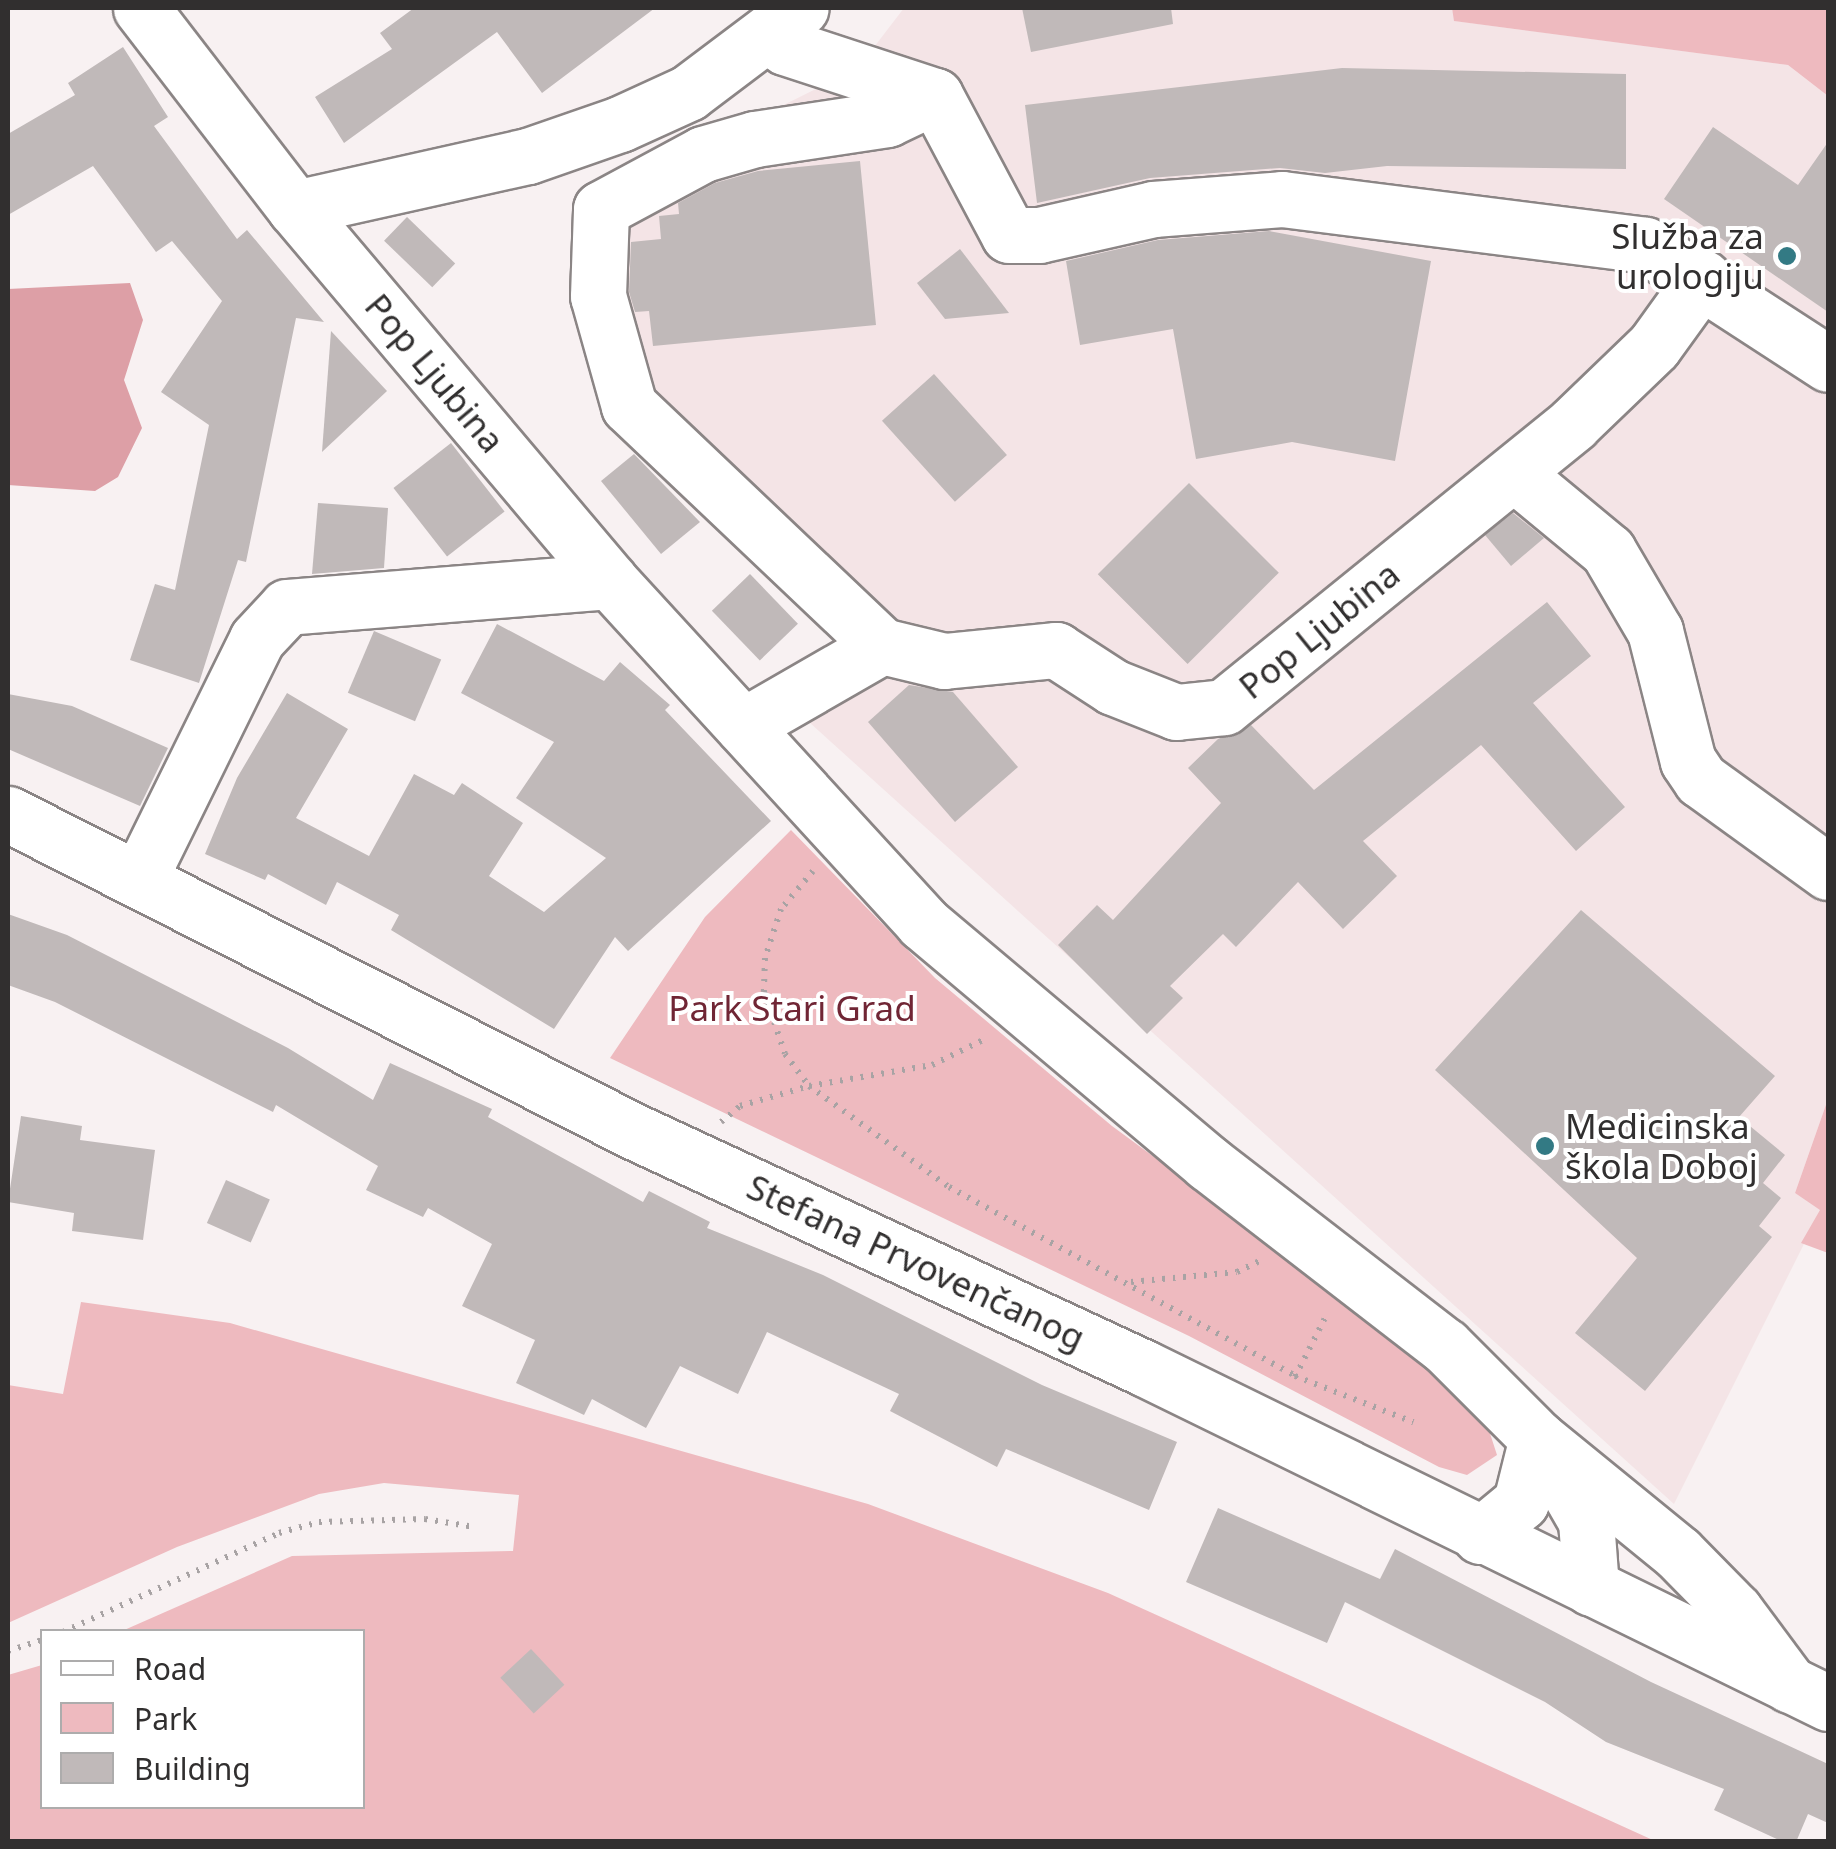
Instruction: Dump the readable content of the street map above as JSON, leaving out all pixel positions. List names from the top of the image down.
{
  "streets": {
    "street": ["Pop Ljubina", "Stefana Prvovenčanog"]
  },
  "parks": ["Park Stari Grad"],
  "places": ["Služba za urologiju", "Medicinska škola Doboj"],
  "legend": ["Road", "Park", "Building"]
}
